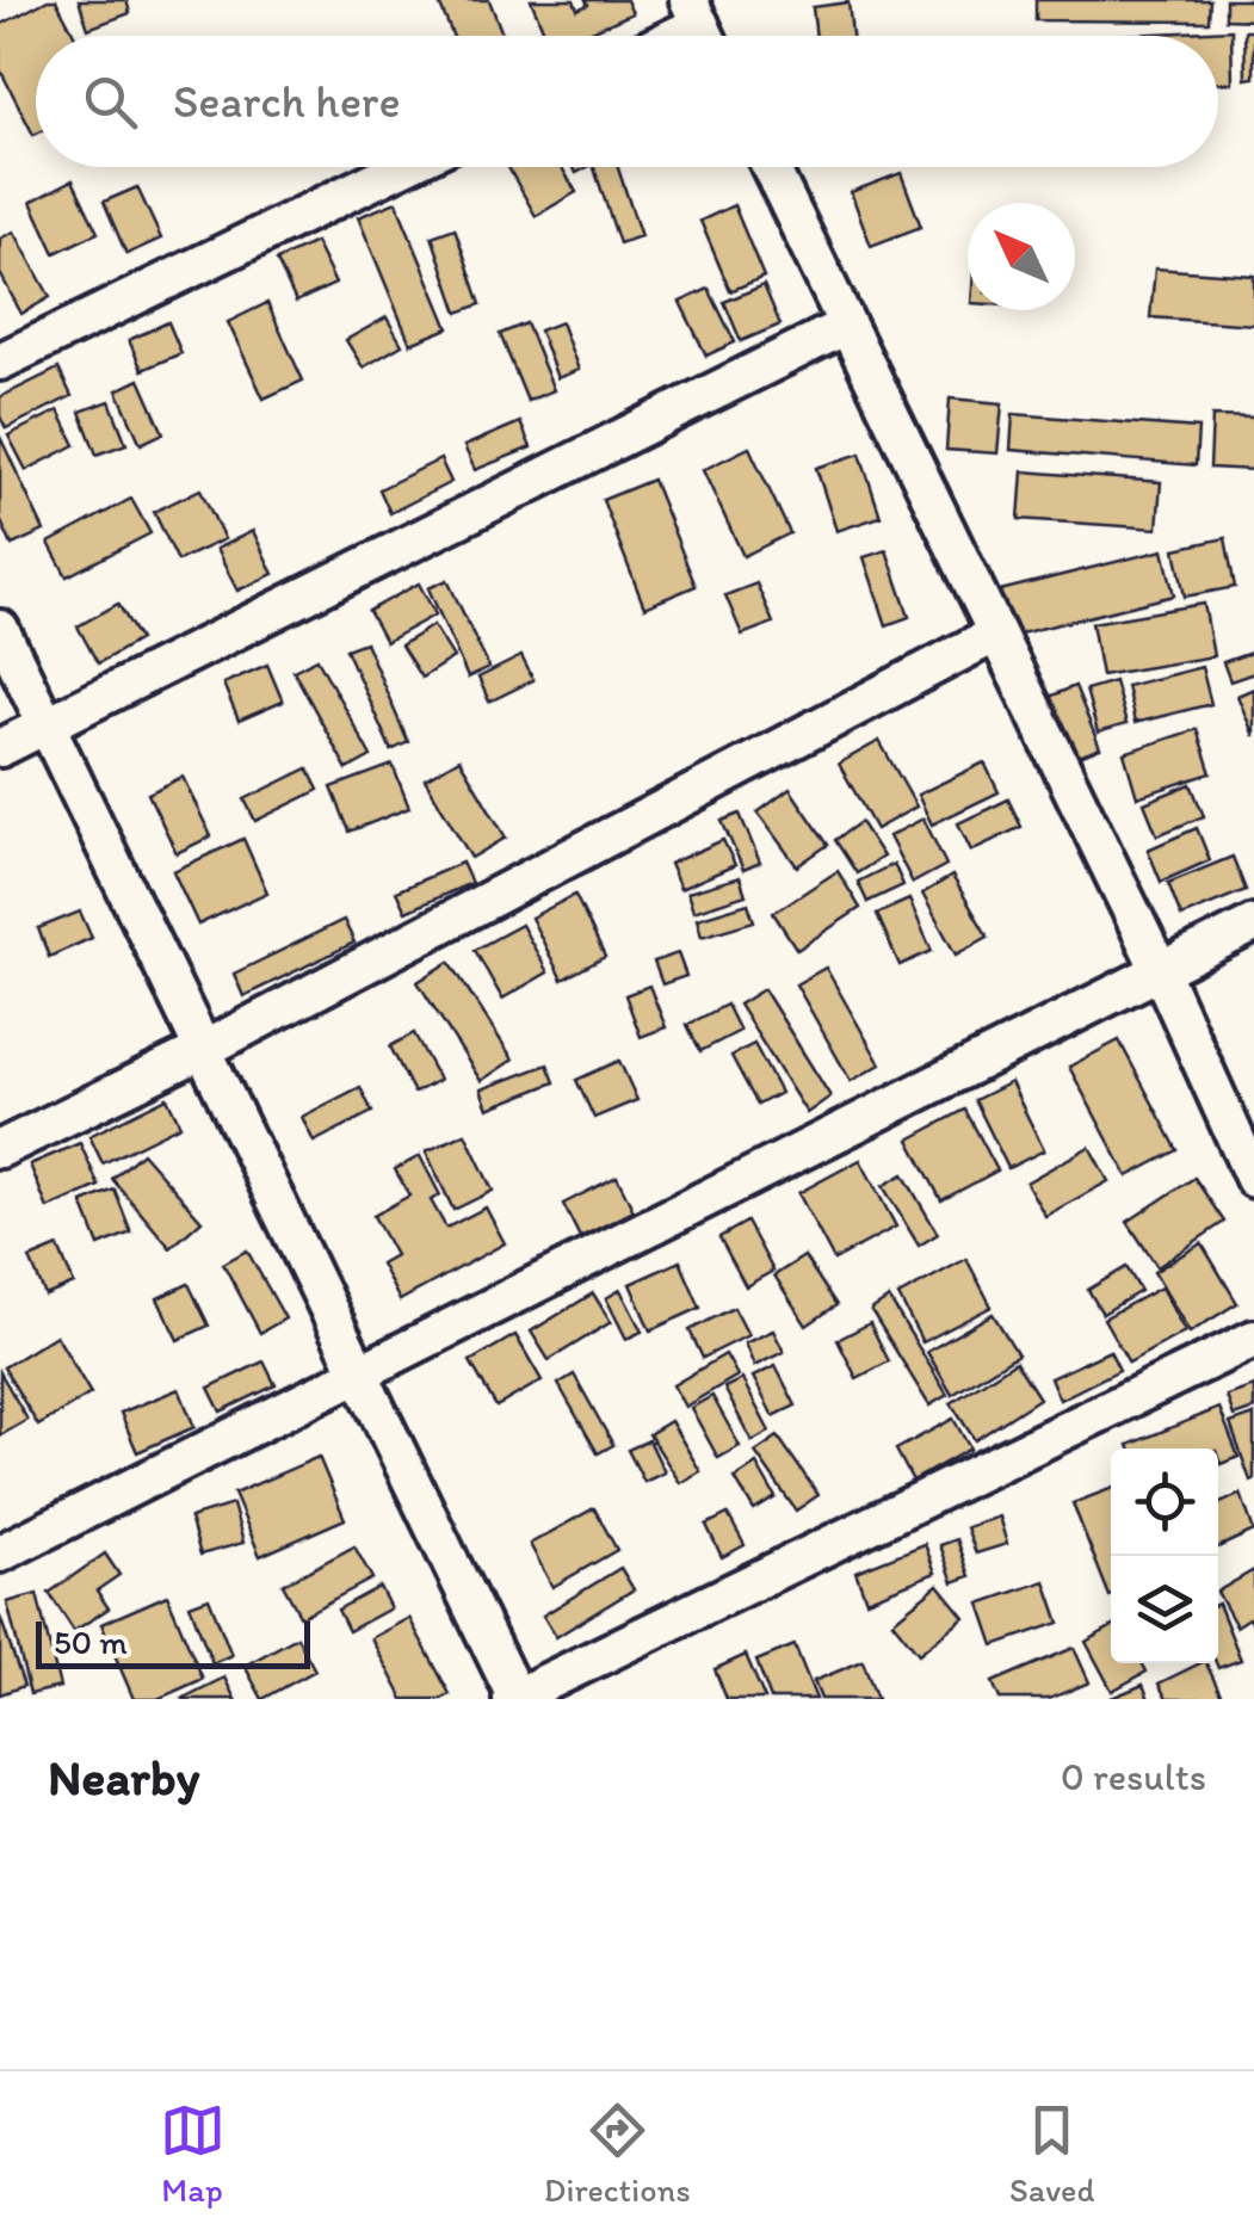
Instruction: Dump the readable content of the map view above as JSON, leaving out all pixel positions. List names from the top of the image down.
{
  "scale_bar": "50 m",
  "north": "top left",
  "page": {
    "search": "Search here",
    "scale": "50 m",
    "heading": ["Nearby", "0 results"],
    "nav": ["Map", "Directions", "Saved"]
  }
}
